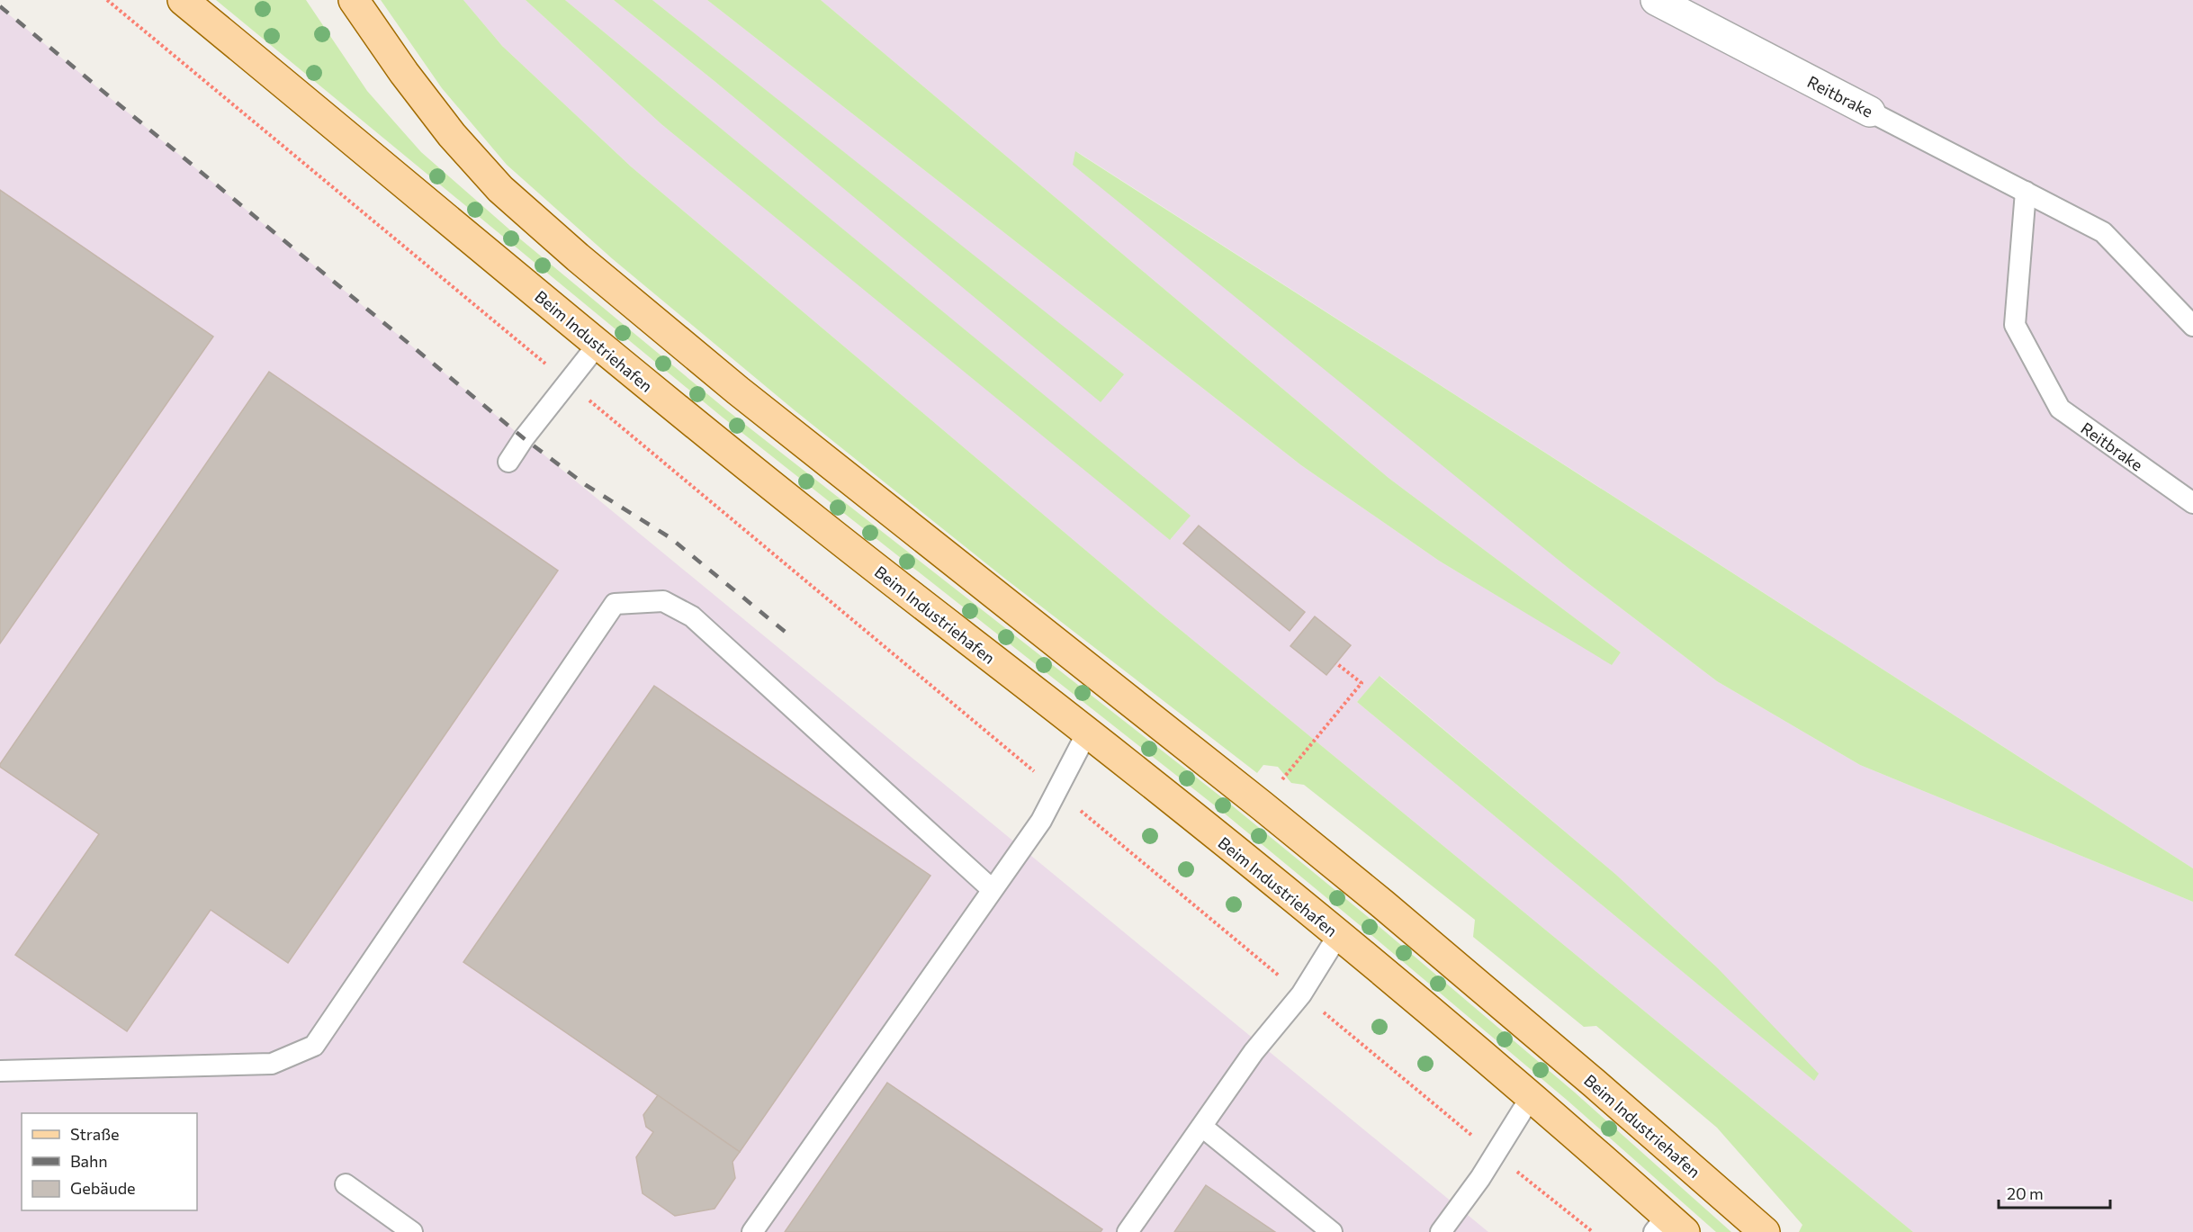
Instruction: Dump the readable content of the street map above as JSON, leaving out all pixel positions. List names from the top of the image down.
{
  "streets": {
    "main road": ["Beim Industriehafen"],
    "street": ["Reitbrake"]
  },
  "legend": ["Straße", "Bahn", "Gebäude"],
  "scale_bar": "20 m"
}
